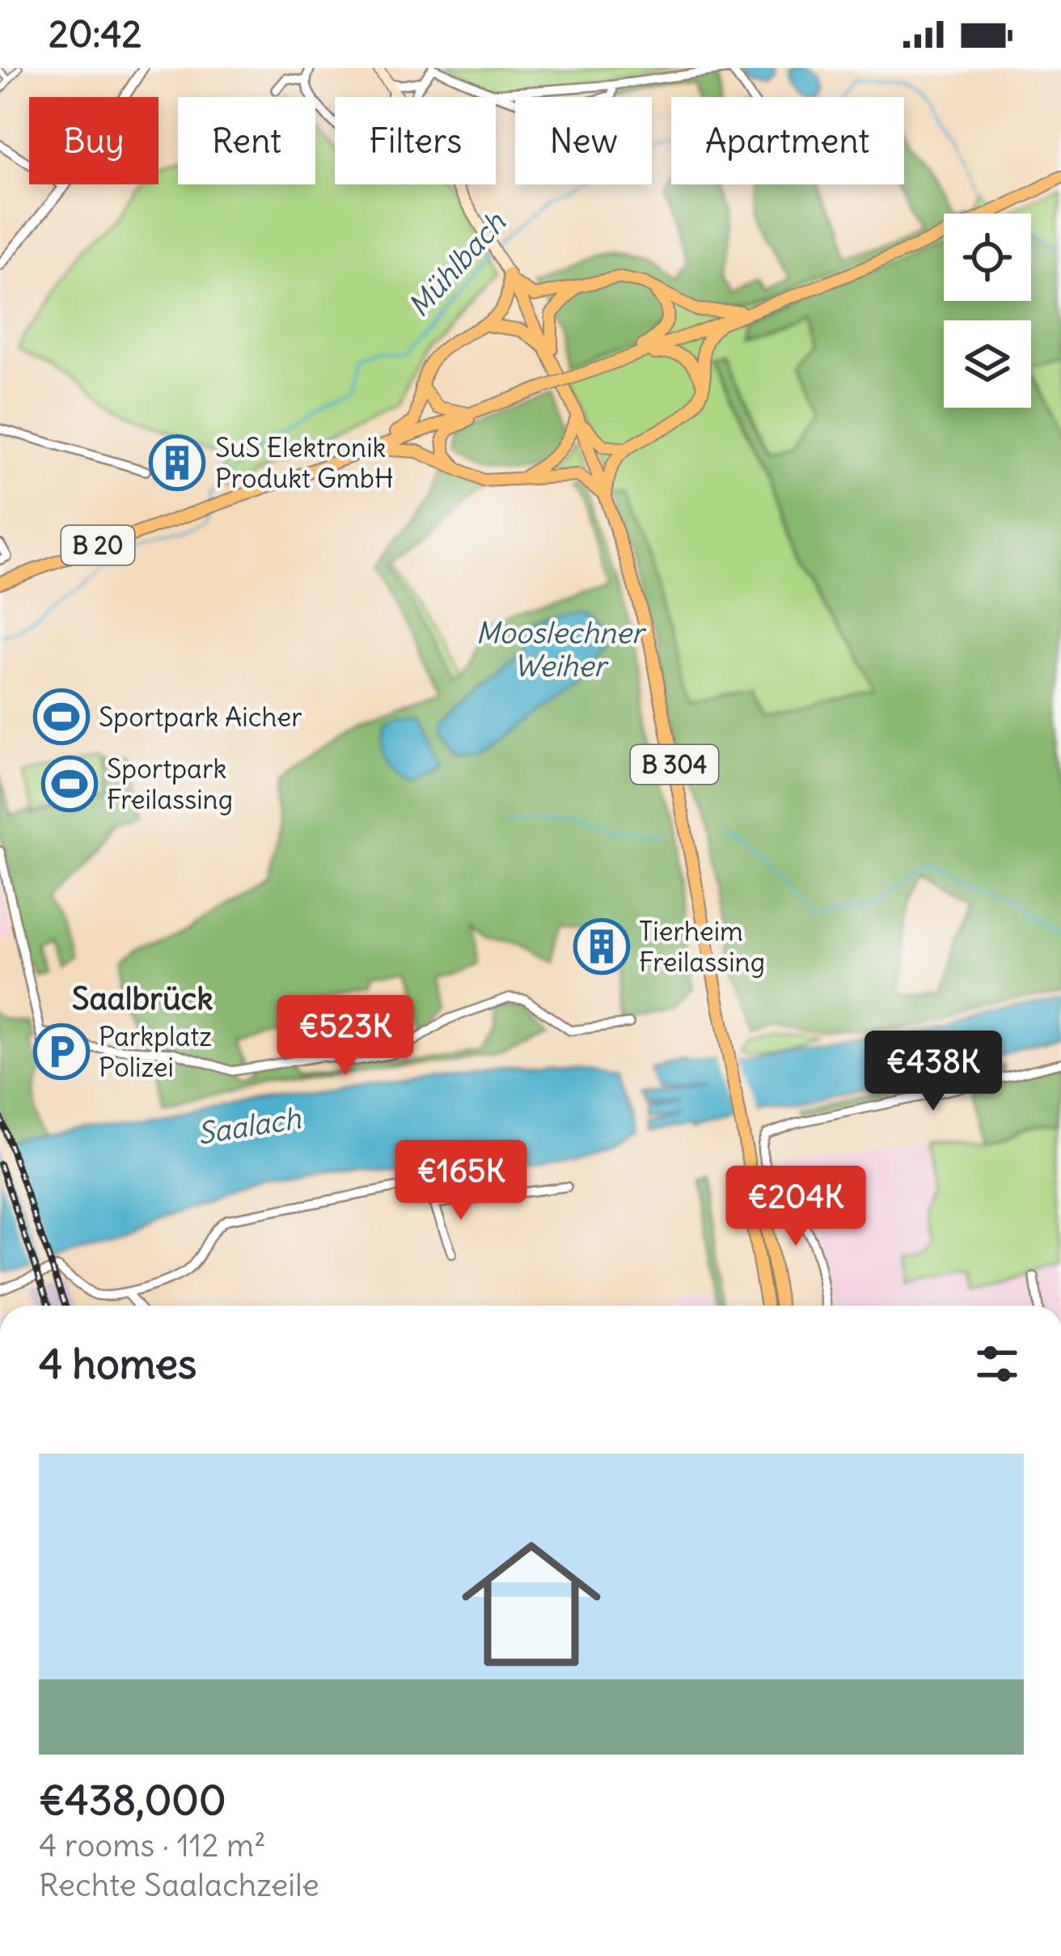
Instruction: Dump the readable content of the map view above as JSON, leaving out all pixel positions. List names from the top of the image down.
{
  "streets": {
    "main road": ["B 20", "B 304"]
  },
  "districts": ["Saalbrück"],
  "water": ["Mühlbach", "Mooslechner Weiher", "Saalach"],
  "places": {
    "building": ["SuS Elektronik Produkt GmbH", "Tierheim Freilassing"],
    "sports": ["Sportpark Aicher", "Sportpark Freilassing"],
    "parking": ["Parkplatz Polizei"]
  },
  "page": {
    "status": "20:42",
    "chip": [
      "Buy",
      "Rent",
      "Filters",
      "New",
      "Apartment"
    ],
    "price": [
      "€523K",
      "€438K",
      "€165K",
      "€204K"
    ],
    "heading": "4 homes",
    "list": [
      {
        "name": "€438,000",
        "note": "4 rooms · 112 m² · Rechte Saalachzeile"
      }
    ]
  }
}
